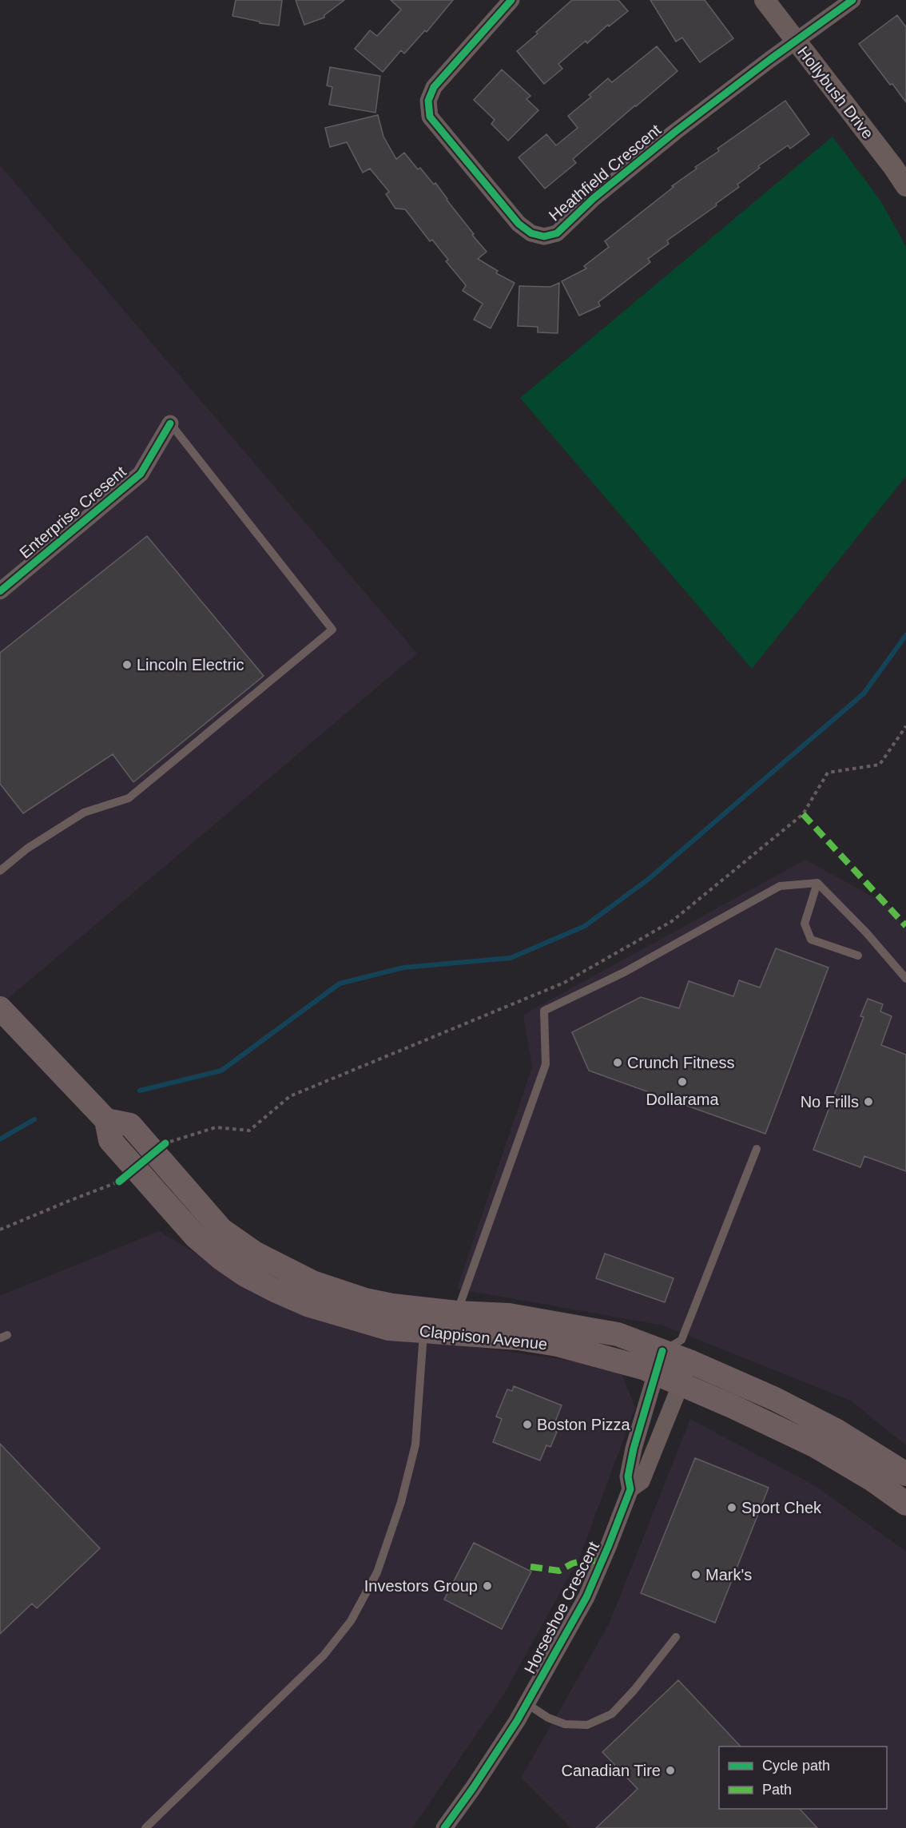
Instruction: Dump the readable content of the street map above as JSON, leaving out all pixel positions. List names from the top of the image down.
{
  "streets": {
    "main road": ["Clappison Avenue"],
    "street": [
      "Hollybush Drive",
      "Heathfield Crescent",
      "Enterprise Cresent",
      "Horseshoe Crescent"
    ]
  },
  "crossings": [
    ["Hollybush Drive", "Heathfield Crescent"],
    ["Clappison Avenue", "Horseshoe Crescent"]
  ],
  "places": [
    "Lincoln Electric",
    "Crunch Fitness",
    "Dollarama",
    "No Frills",
    "Boston Pizza",
    "Sport Chek",
    "Mark's",
    "Investors Group",
    "Canadian Tire"
  ],
  "legend": ["Cycle path", "Path"]
}
